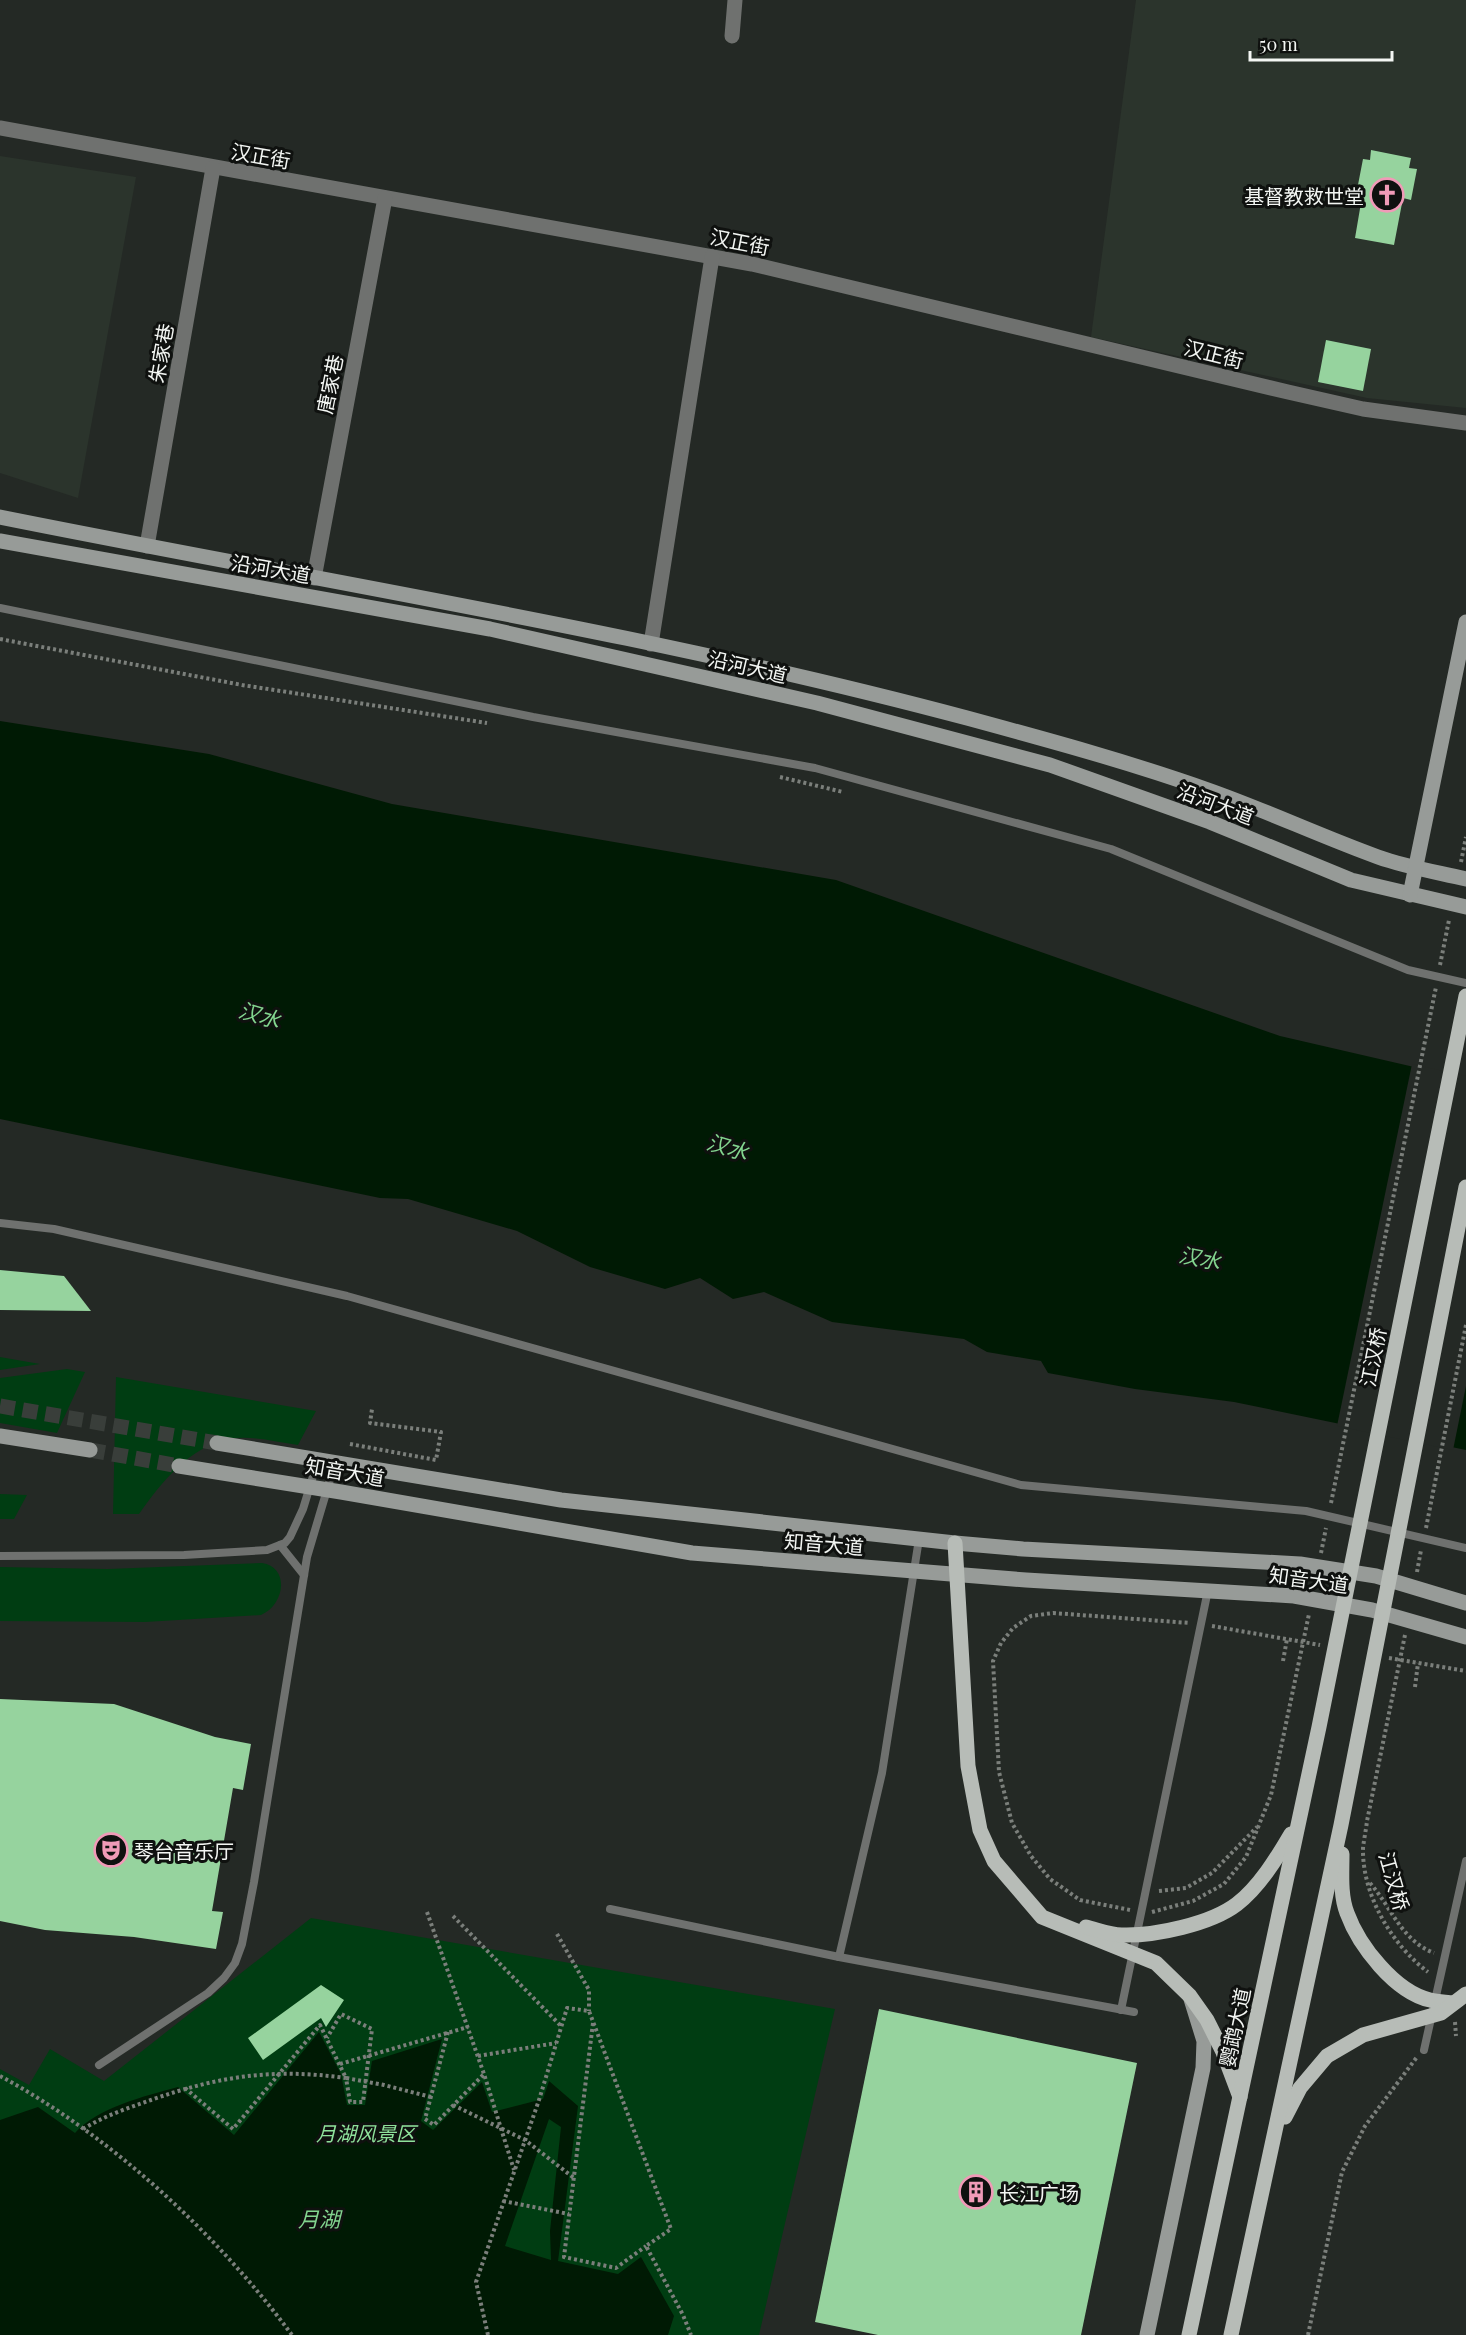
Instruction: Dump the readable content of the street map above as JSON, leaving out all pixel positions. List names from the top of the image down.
{
  "streets": {
    "main road": [
      "沿河大道",
      "江汉桥",
      "知音大道",
      "鹦鹉大道"
    ],
    "street": ["汉正街", "朱家巷", "唐家巷"]
  },
  "crossings": [
    ["汉正街", "朱家巷"],
    ["汉正街", "唐家巷"],
    ["朱家巷", "沿河大道"],
    ["唐家巷", "沿河大道"],
    ["江汉桥", "鹦鹉大道"]
  ],
  "water": ["汉水", "月湖"],
  "parks": ["月湖风景区"],
  "places": {
    "church": ["基督教救世堂"],
    "theatre": ["琴台音乐厅"],
    "building": ["长江广场"]
  },
  "scale_bar": "50 m"
}
